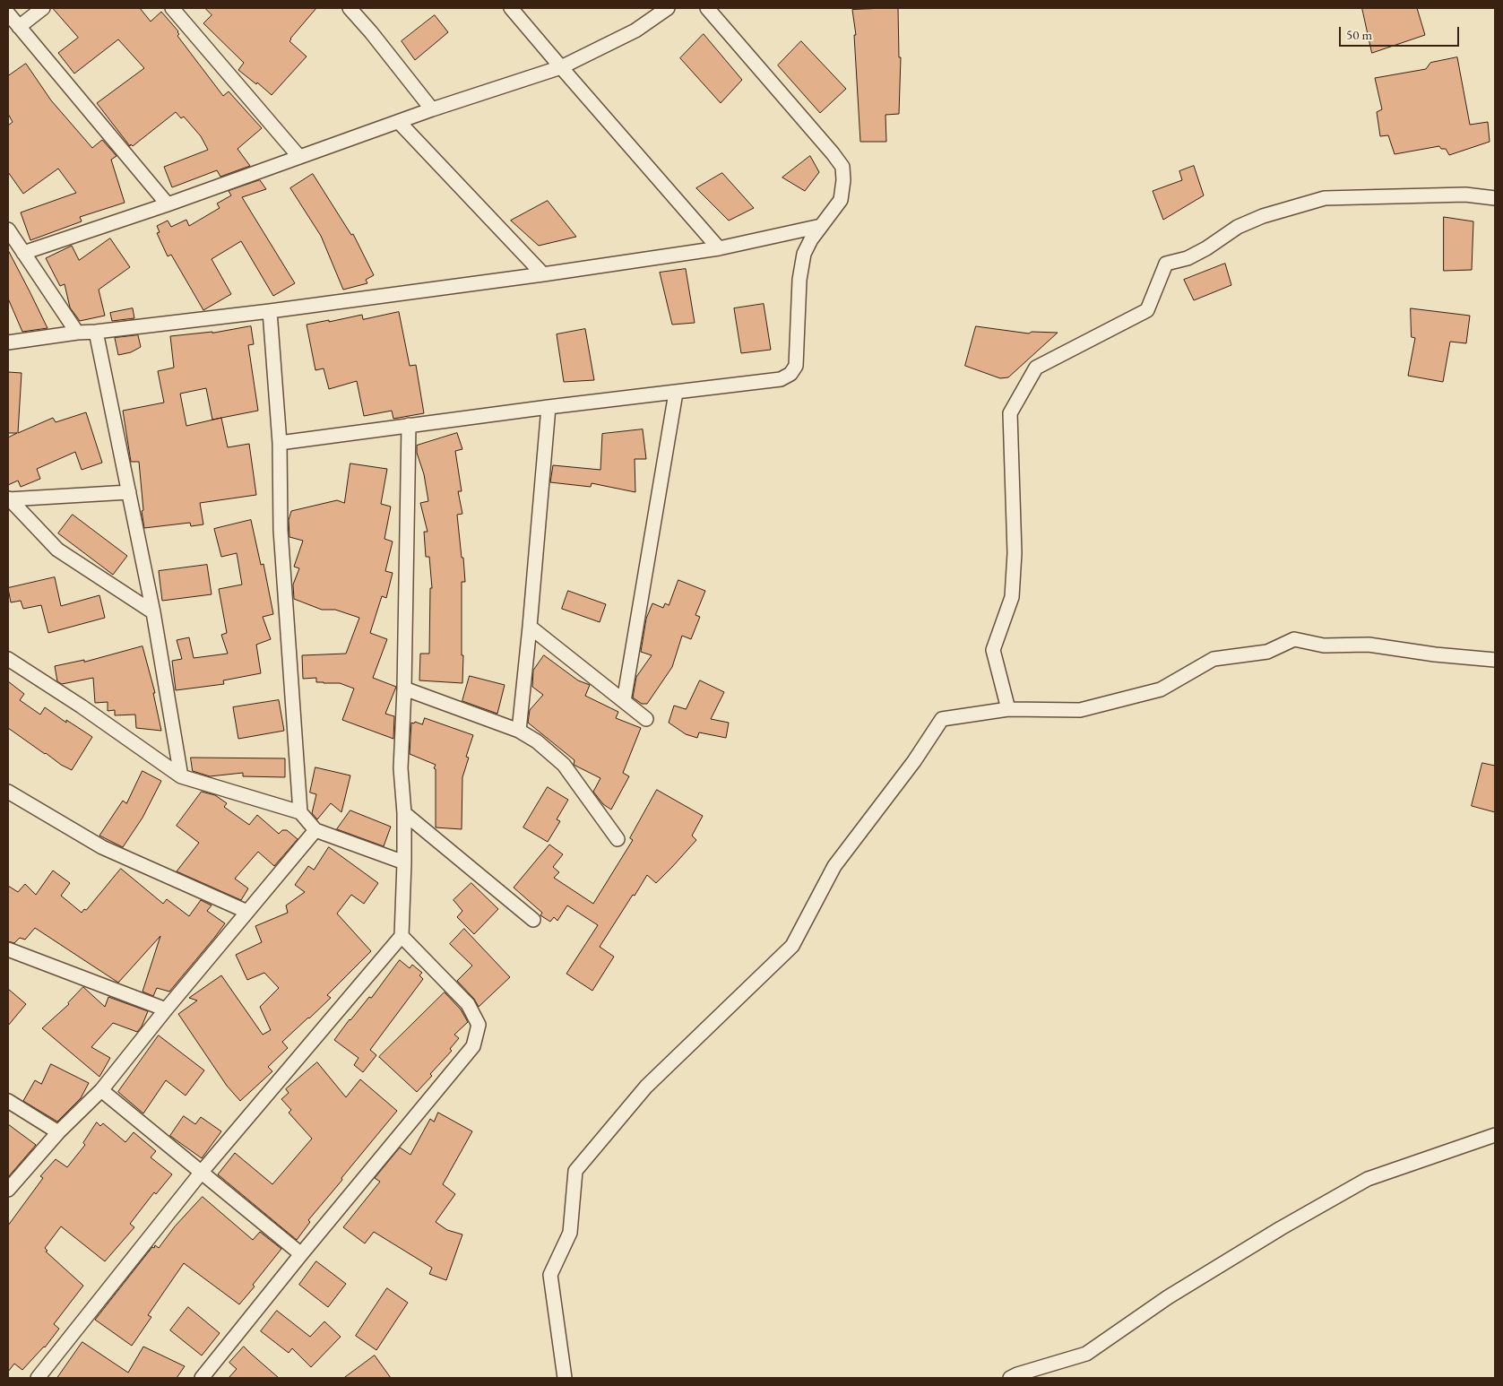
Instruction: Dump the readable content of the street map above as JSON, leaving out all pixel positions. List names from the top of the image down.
{
  "scale_bar": "50 m"
}
